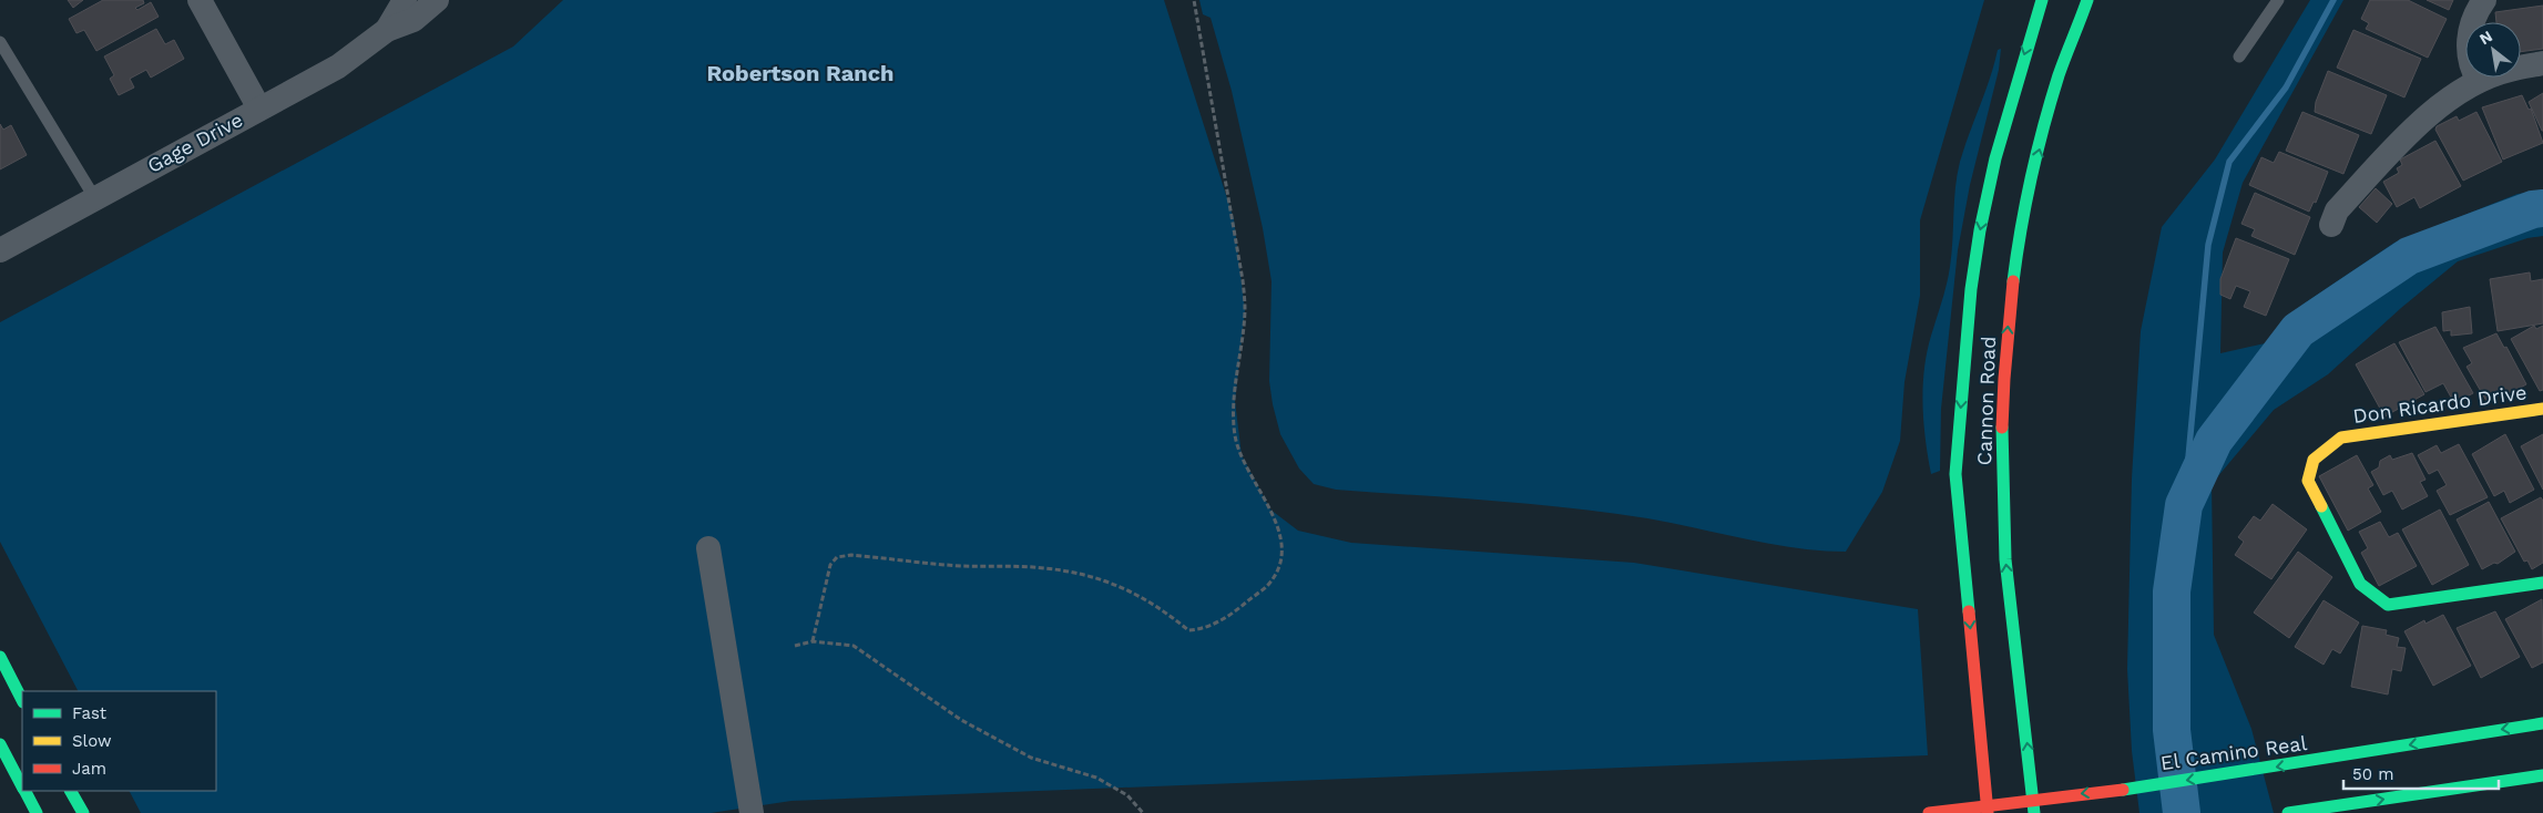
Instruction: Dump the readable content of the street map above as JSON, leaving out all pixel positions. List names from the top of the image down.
{
  "streets": {
    "main road": ["Cannon Road", "Don Ricardo Drive", "El Camino Real"],
    "street": ["Gage Drive"]
  },
  "crossings": [
    ["Cannon Road", "El Camino Real"]
  ],
  "districts": ["Robertson Ranch"],
  "legend": ["Fast", "Slow", "Jam"],
  "scale_bar": "50 m",
  "north": "top left"
}
